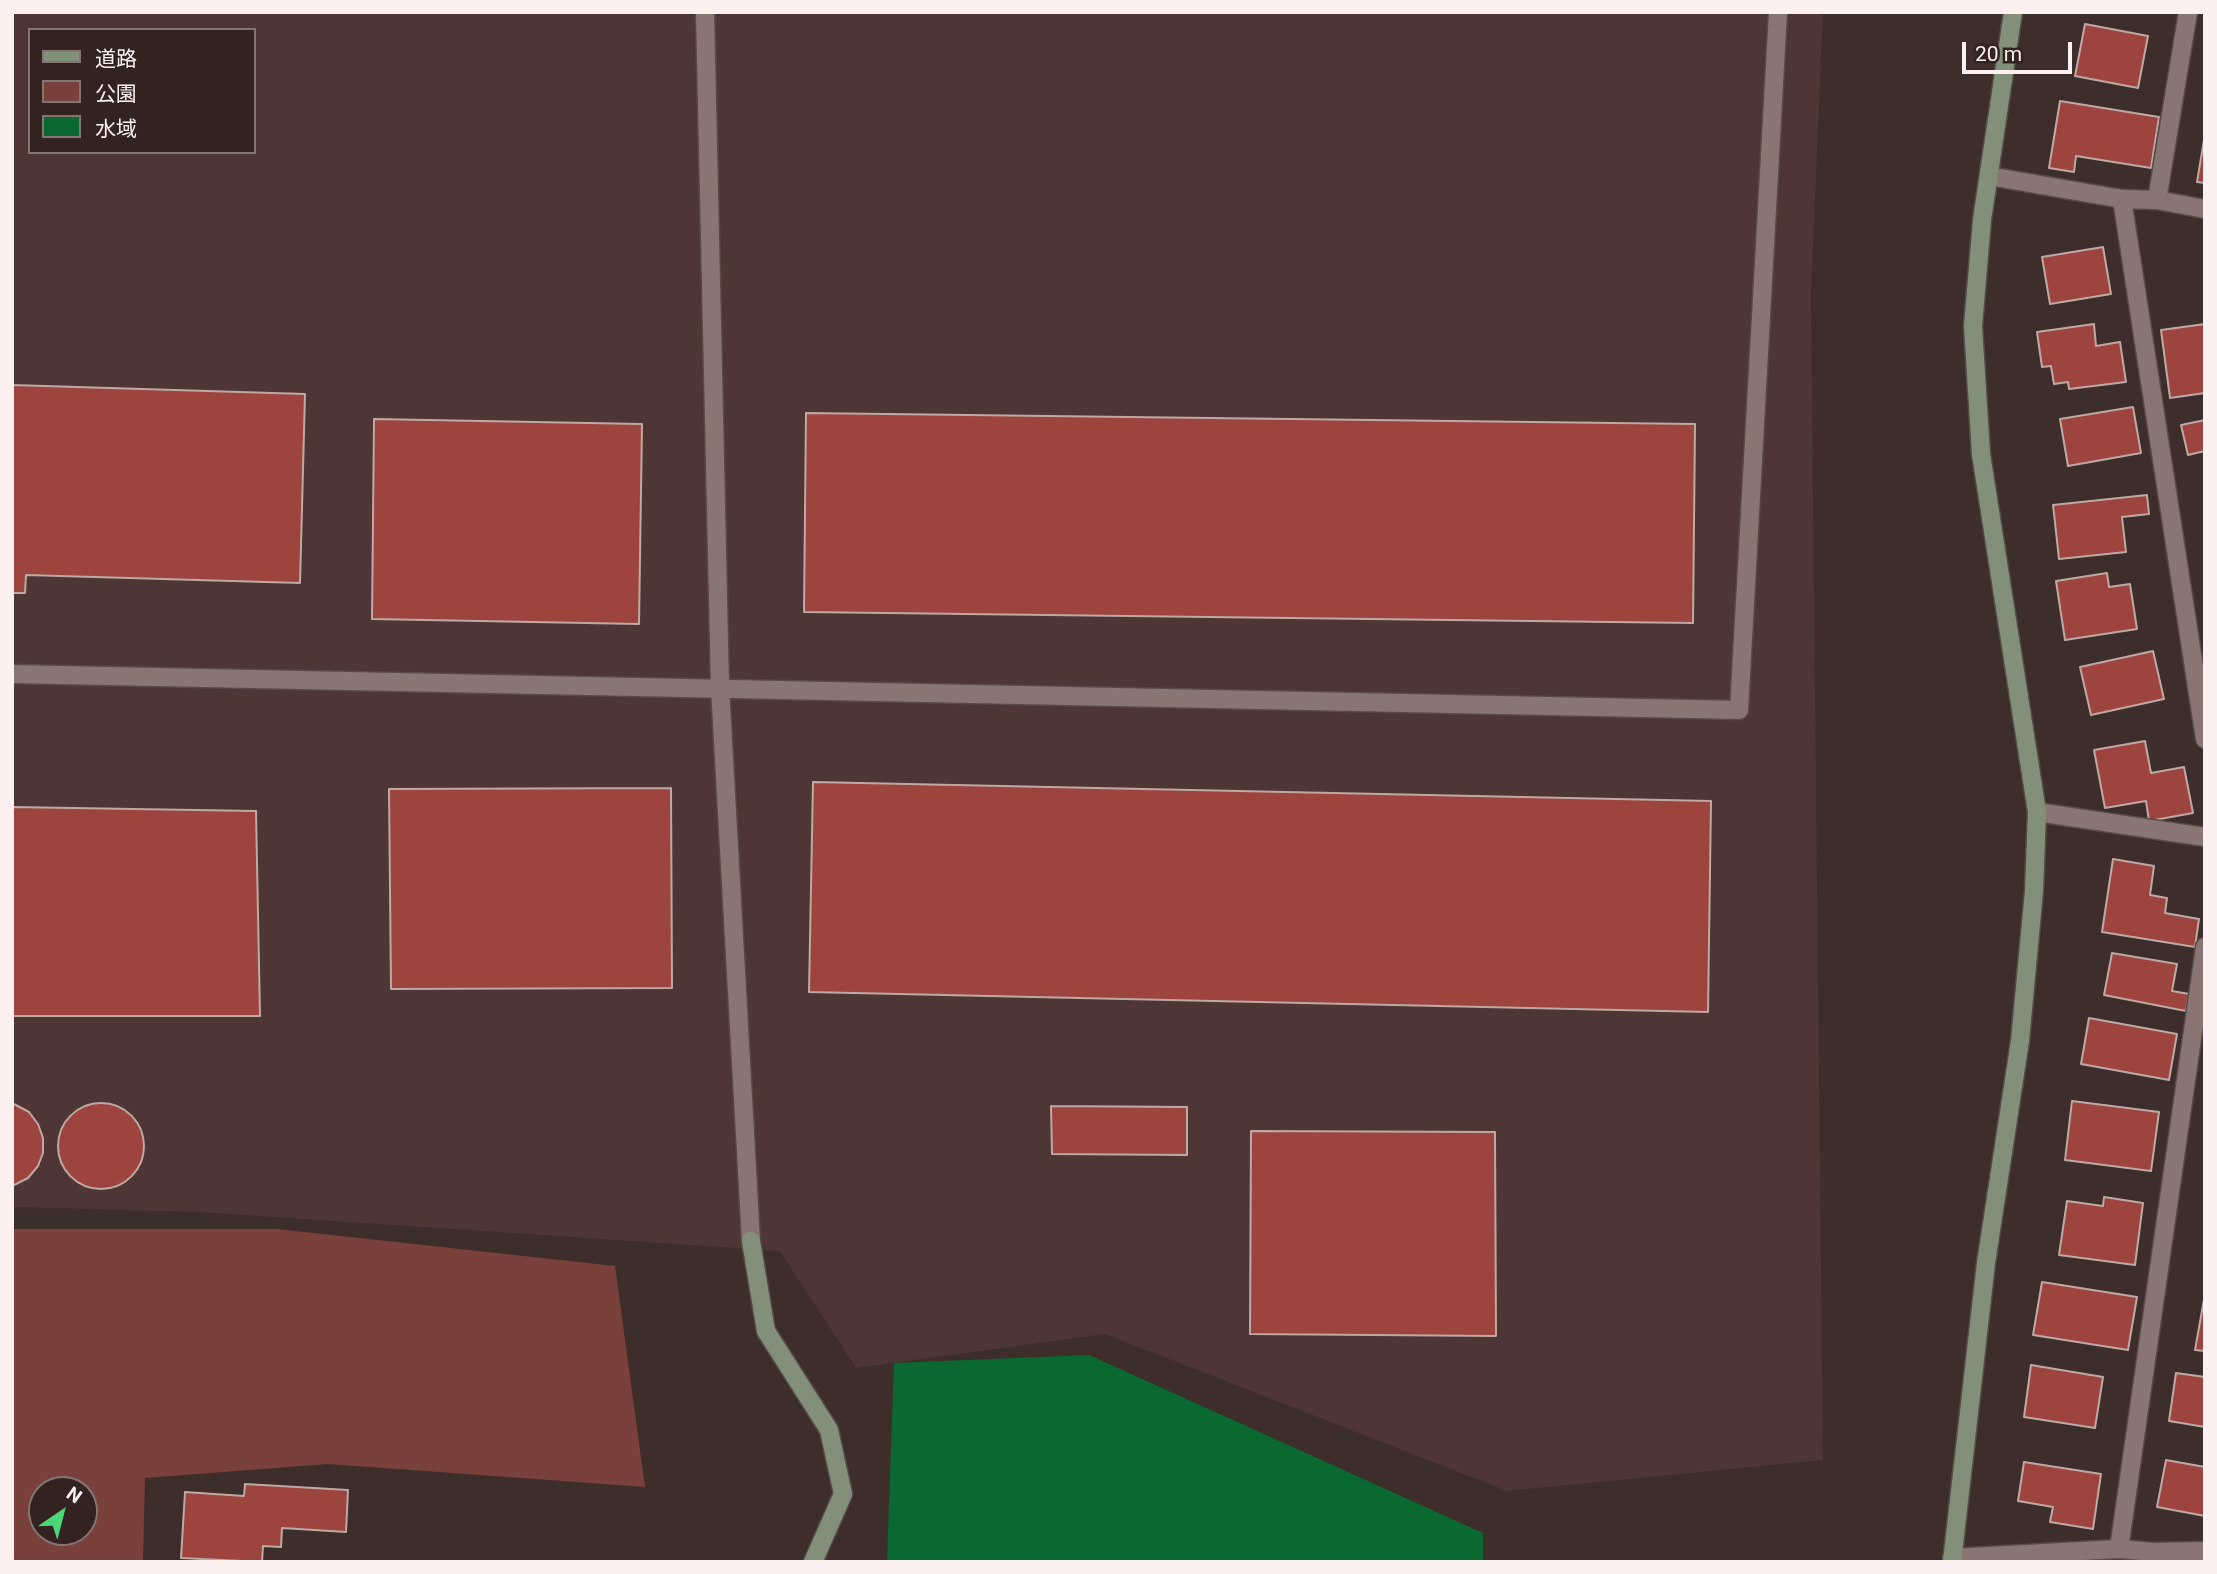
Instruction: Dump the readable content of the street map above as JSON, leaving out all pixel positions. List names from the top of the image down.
{
  "legend": ["道路", "公園", "水域"],
  "scale_bar": "20 m",
  "north": "top right"
}
